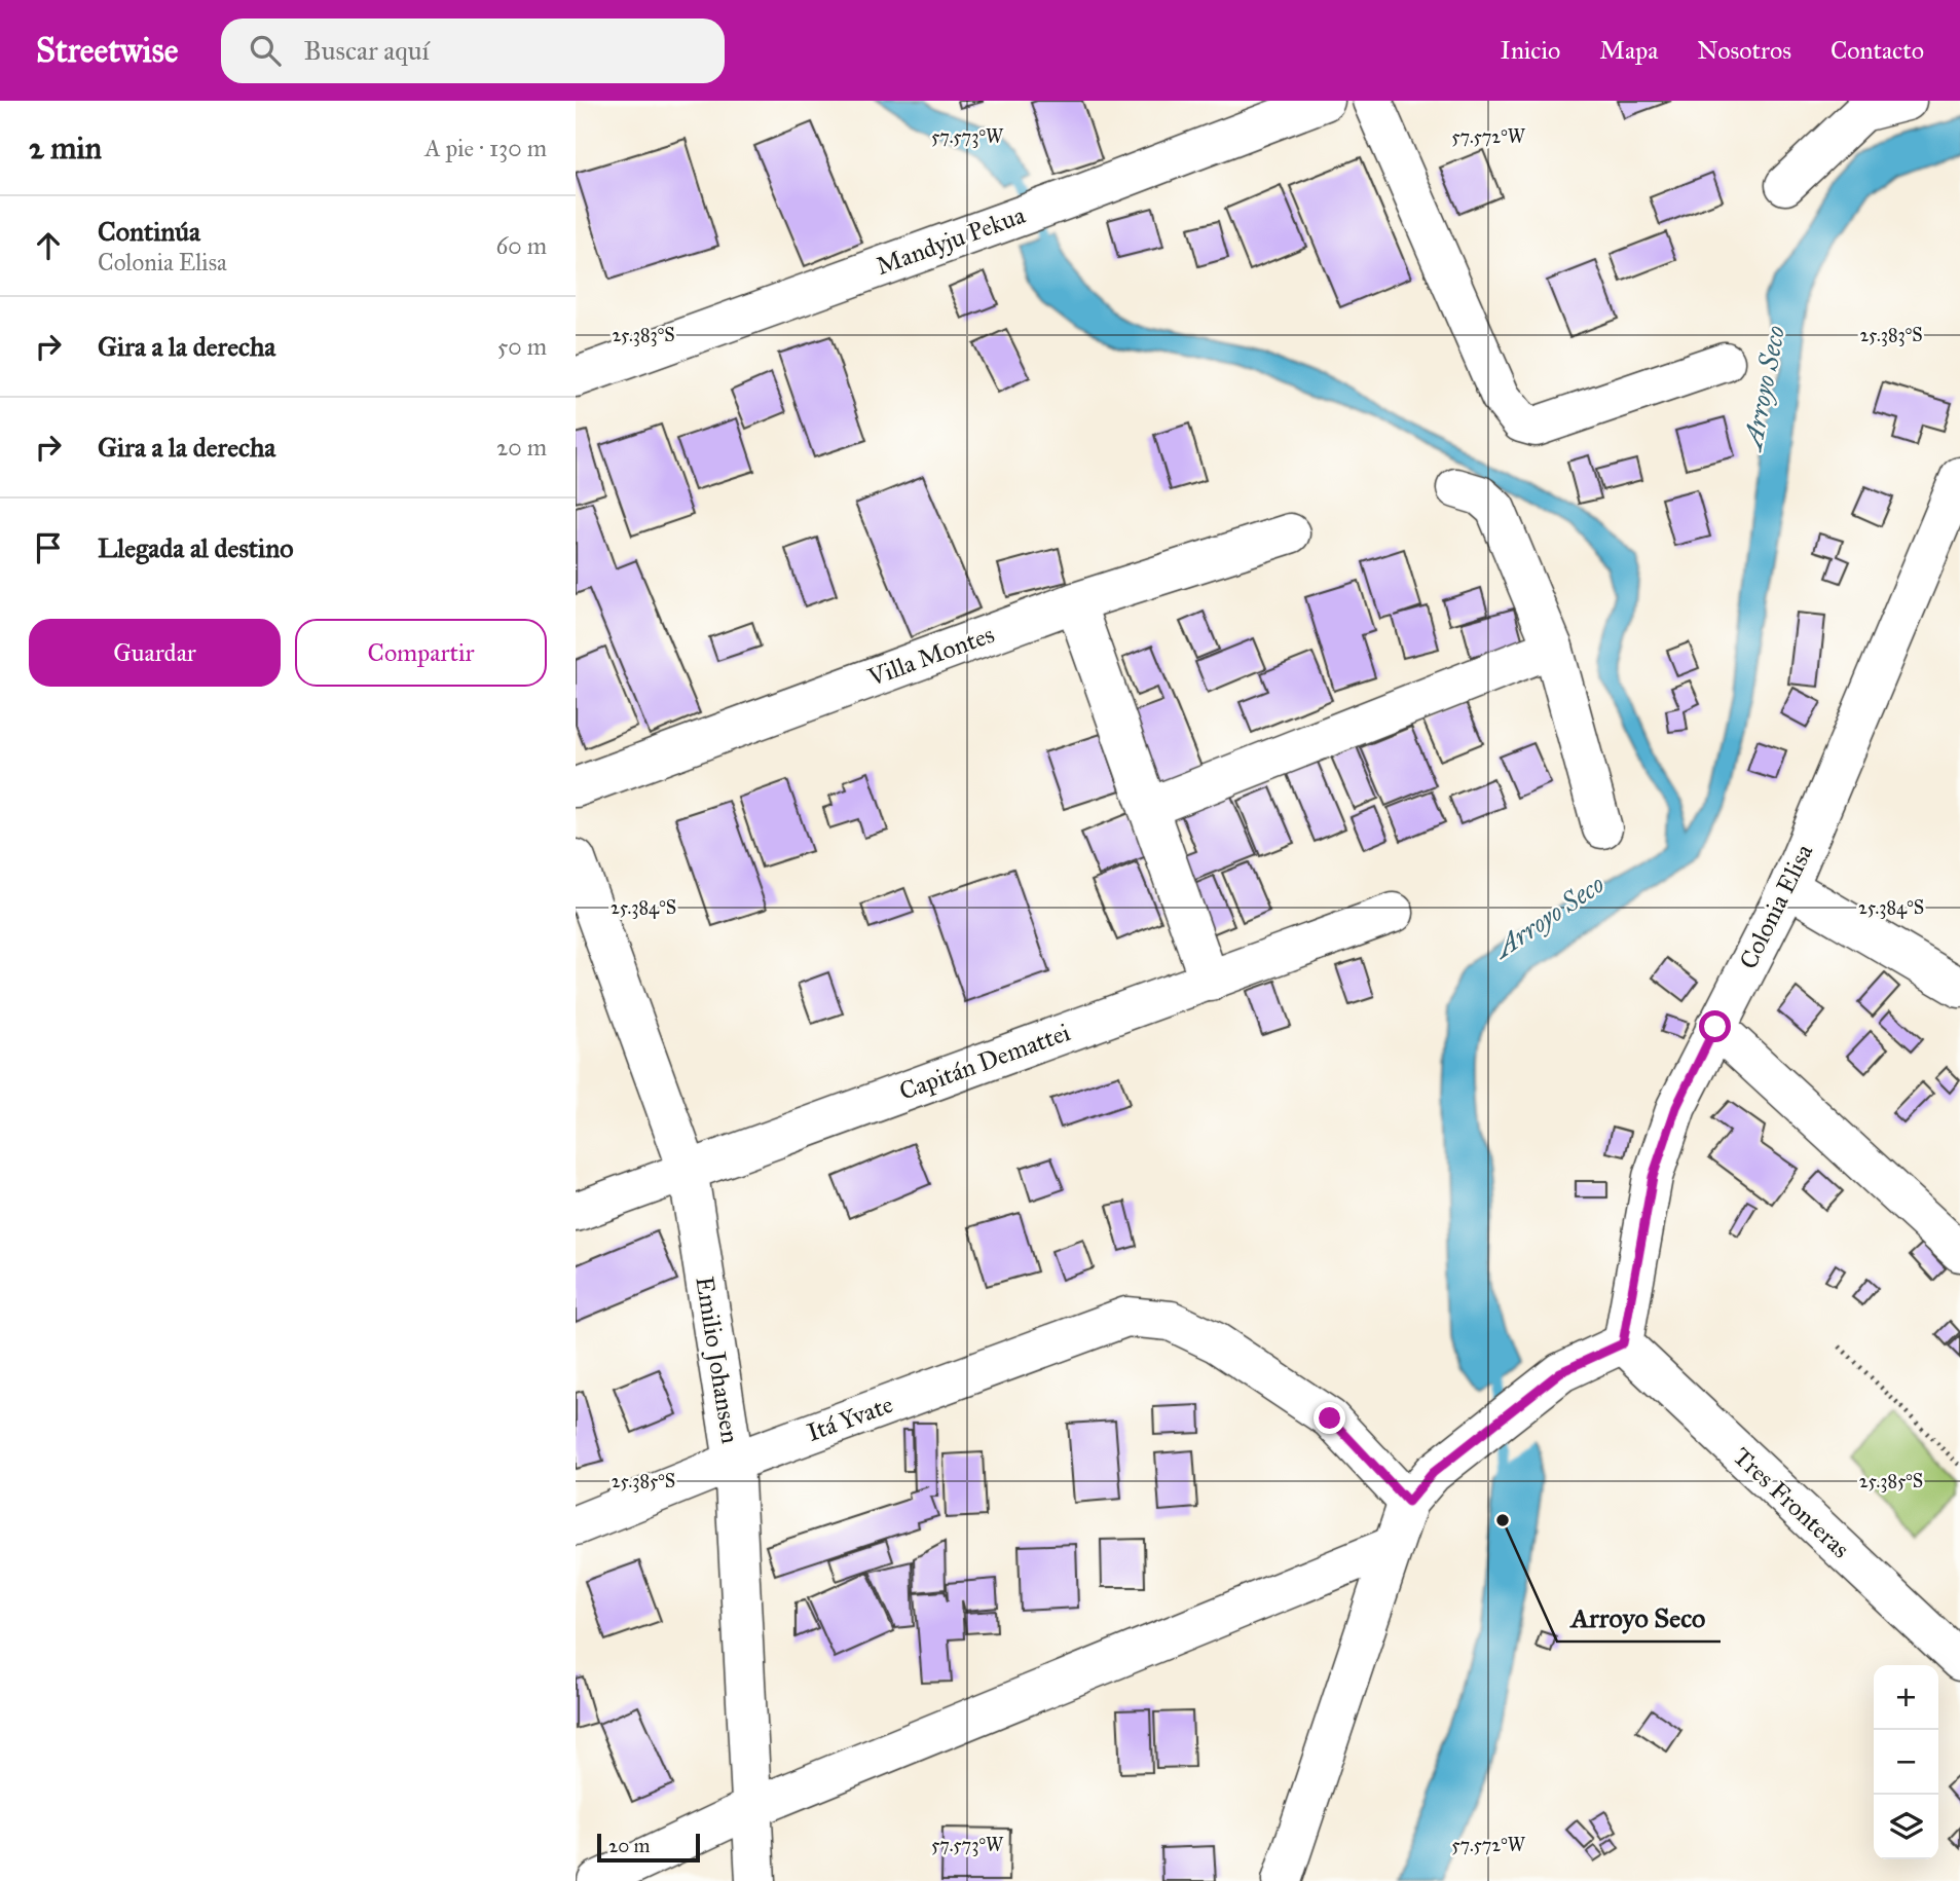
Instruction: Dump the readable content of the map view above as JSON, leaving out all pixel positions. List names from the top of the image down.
{
  "streets": {
    "street": [
      "Mandyju Pekua",
      "Villa Montes",
      "Colonia Elisa",
      "Capitán Demattei",
      "Emilio Johansen",
      "Itá Yvate",
      "Tres Fronteras"
    ]
  },
  "crossings": [
    ["Colonia Elisa", "Tres Fronteras"],
    ["Capitán Demattei", "Emilio Johansen"],
    ["Emilio Johansen", "Itá Yvate"]
  ],
  "water": ["Arroyo Seco"],
  "places": ["Arroyo Seco"],
  "scale_bar": "20 m",
  "page": {
    "header": "Streetwise",
    "search": "Buscar aquí",
    "nav": [
      "Inicio",
      "Mapa",
      "Nosotros",
      "Contacto"
    ],
    "heading": ["2 min", "A pie · 130 m"],
    "list": [
      ["Continúa", "Colonia Elisa", "60 m"],
      ["Gira a la derecha", "50 m"],
      ["Gira a la derecha", "20 m"],
      "Llegada al destino"
    ],
    "buttons": ["Guardar", "Compartir"],
    "map_buttons": ["+", "−"],
    "scale": "20 m"
  },
  "coordinates": [
    "57.573°W",
    "57.572°W",
    "25.383°S",
    "25.384°S",
    "25.385°S"
  ]
}
